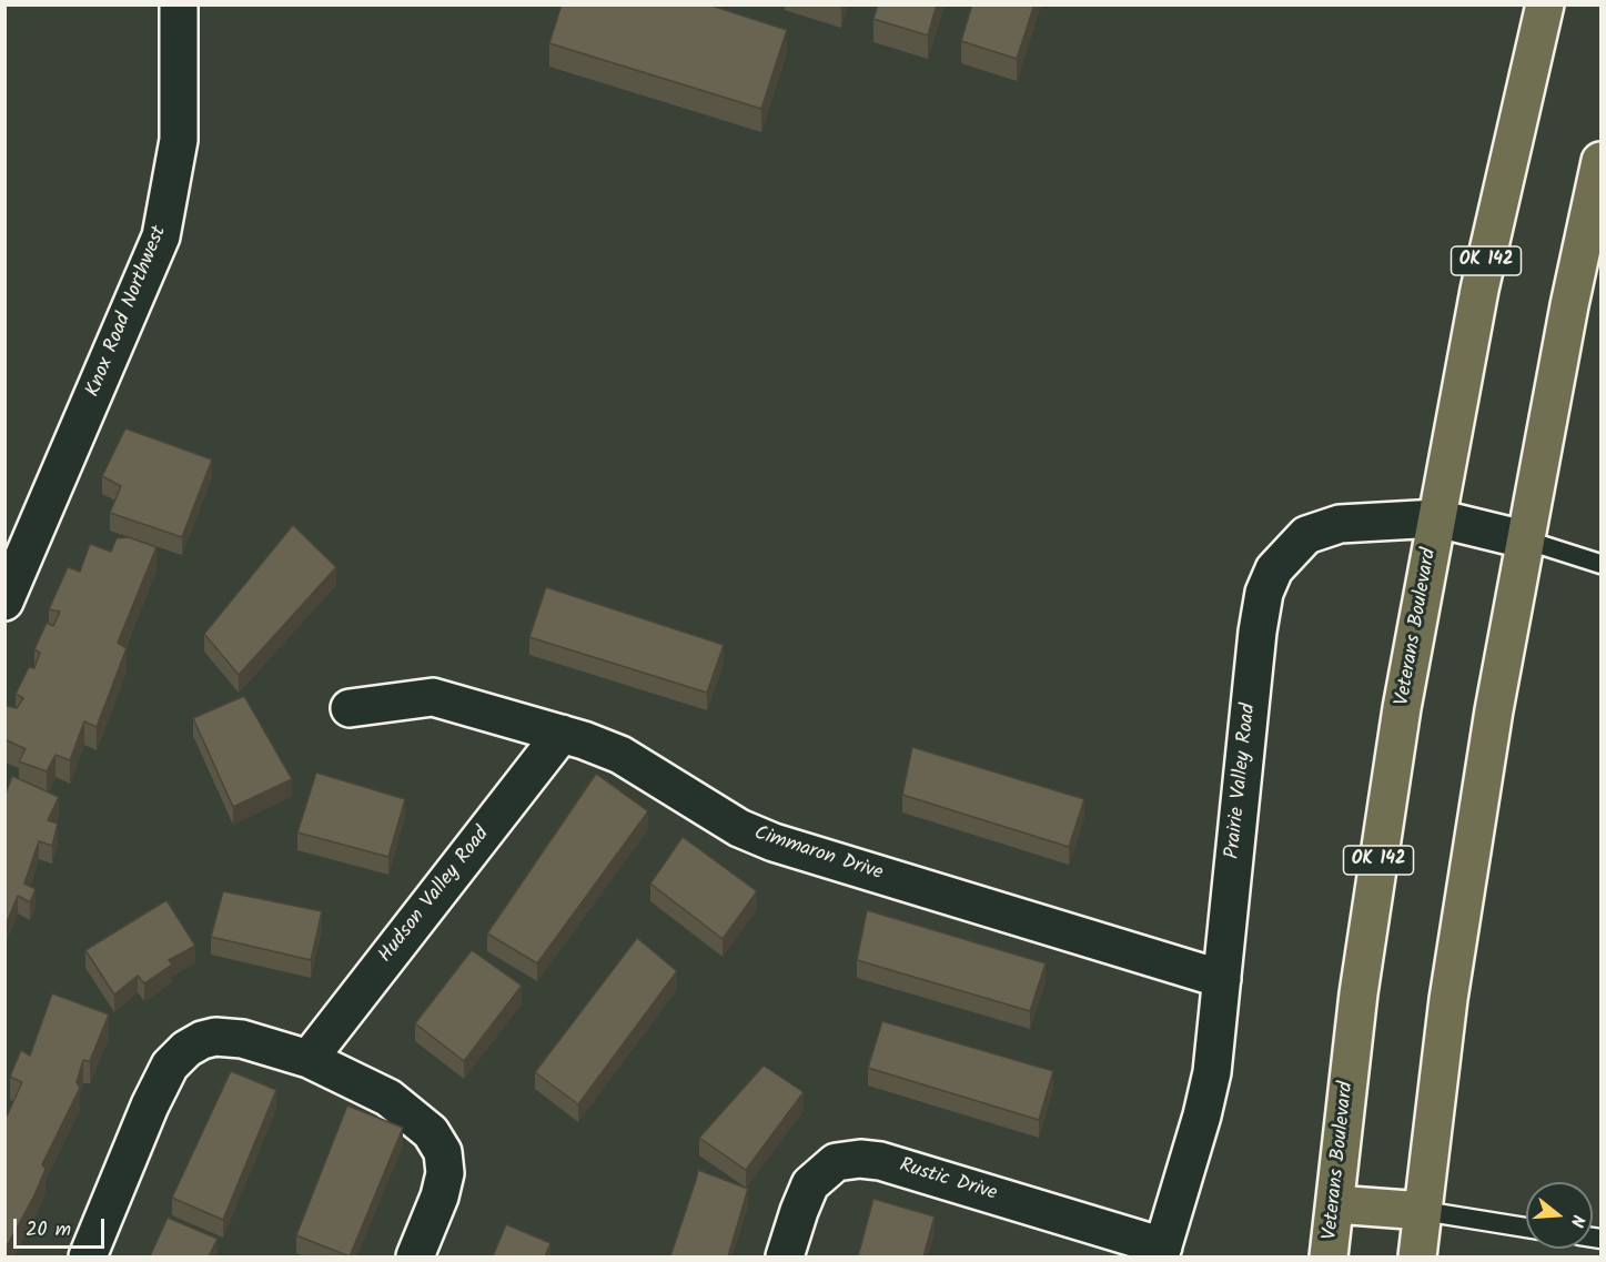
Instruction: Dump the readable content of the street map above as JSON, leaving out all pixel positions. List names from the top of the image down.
{
  "streets": {
    "main road": ["OK 142", "Veterans Boulevard"],
    "street": [
      "Knox Road Northwest",
      "Prairie Valley Road",
      "Cimmaron Drive",
      "Hudson Valley Road",
      "Rustic Drive"
    ]
  },
  "crossings": [
    ["Veterans Boulevard", "Prairie Valley Road"],
    ["Prairie Valley Road", "Cimmaron Drive"],
    ["Prairie Valley Road", "Rustic Drive"],
    ["Cimmaron Drive", "Hudson Valley Road"]
  ],
  "scale_bar": "20 m",
  "north": "right"
}
